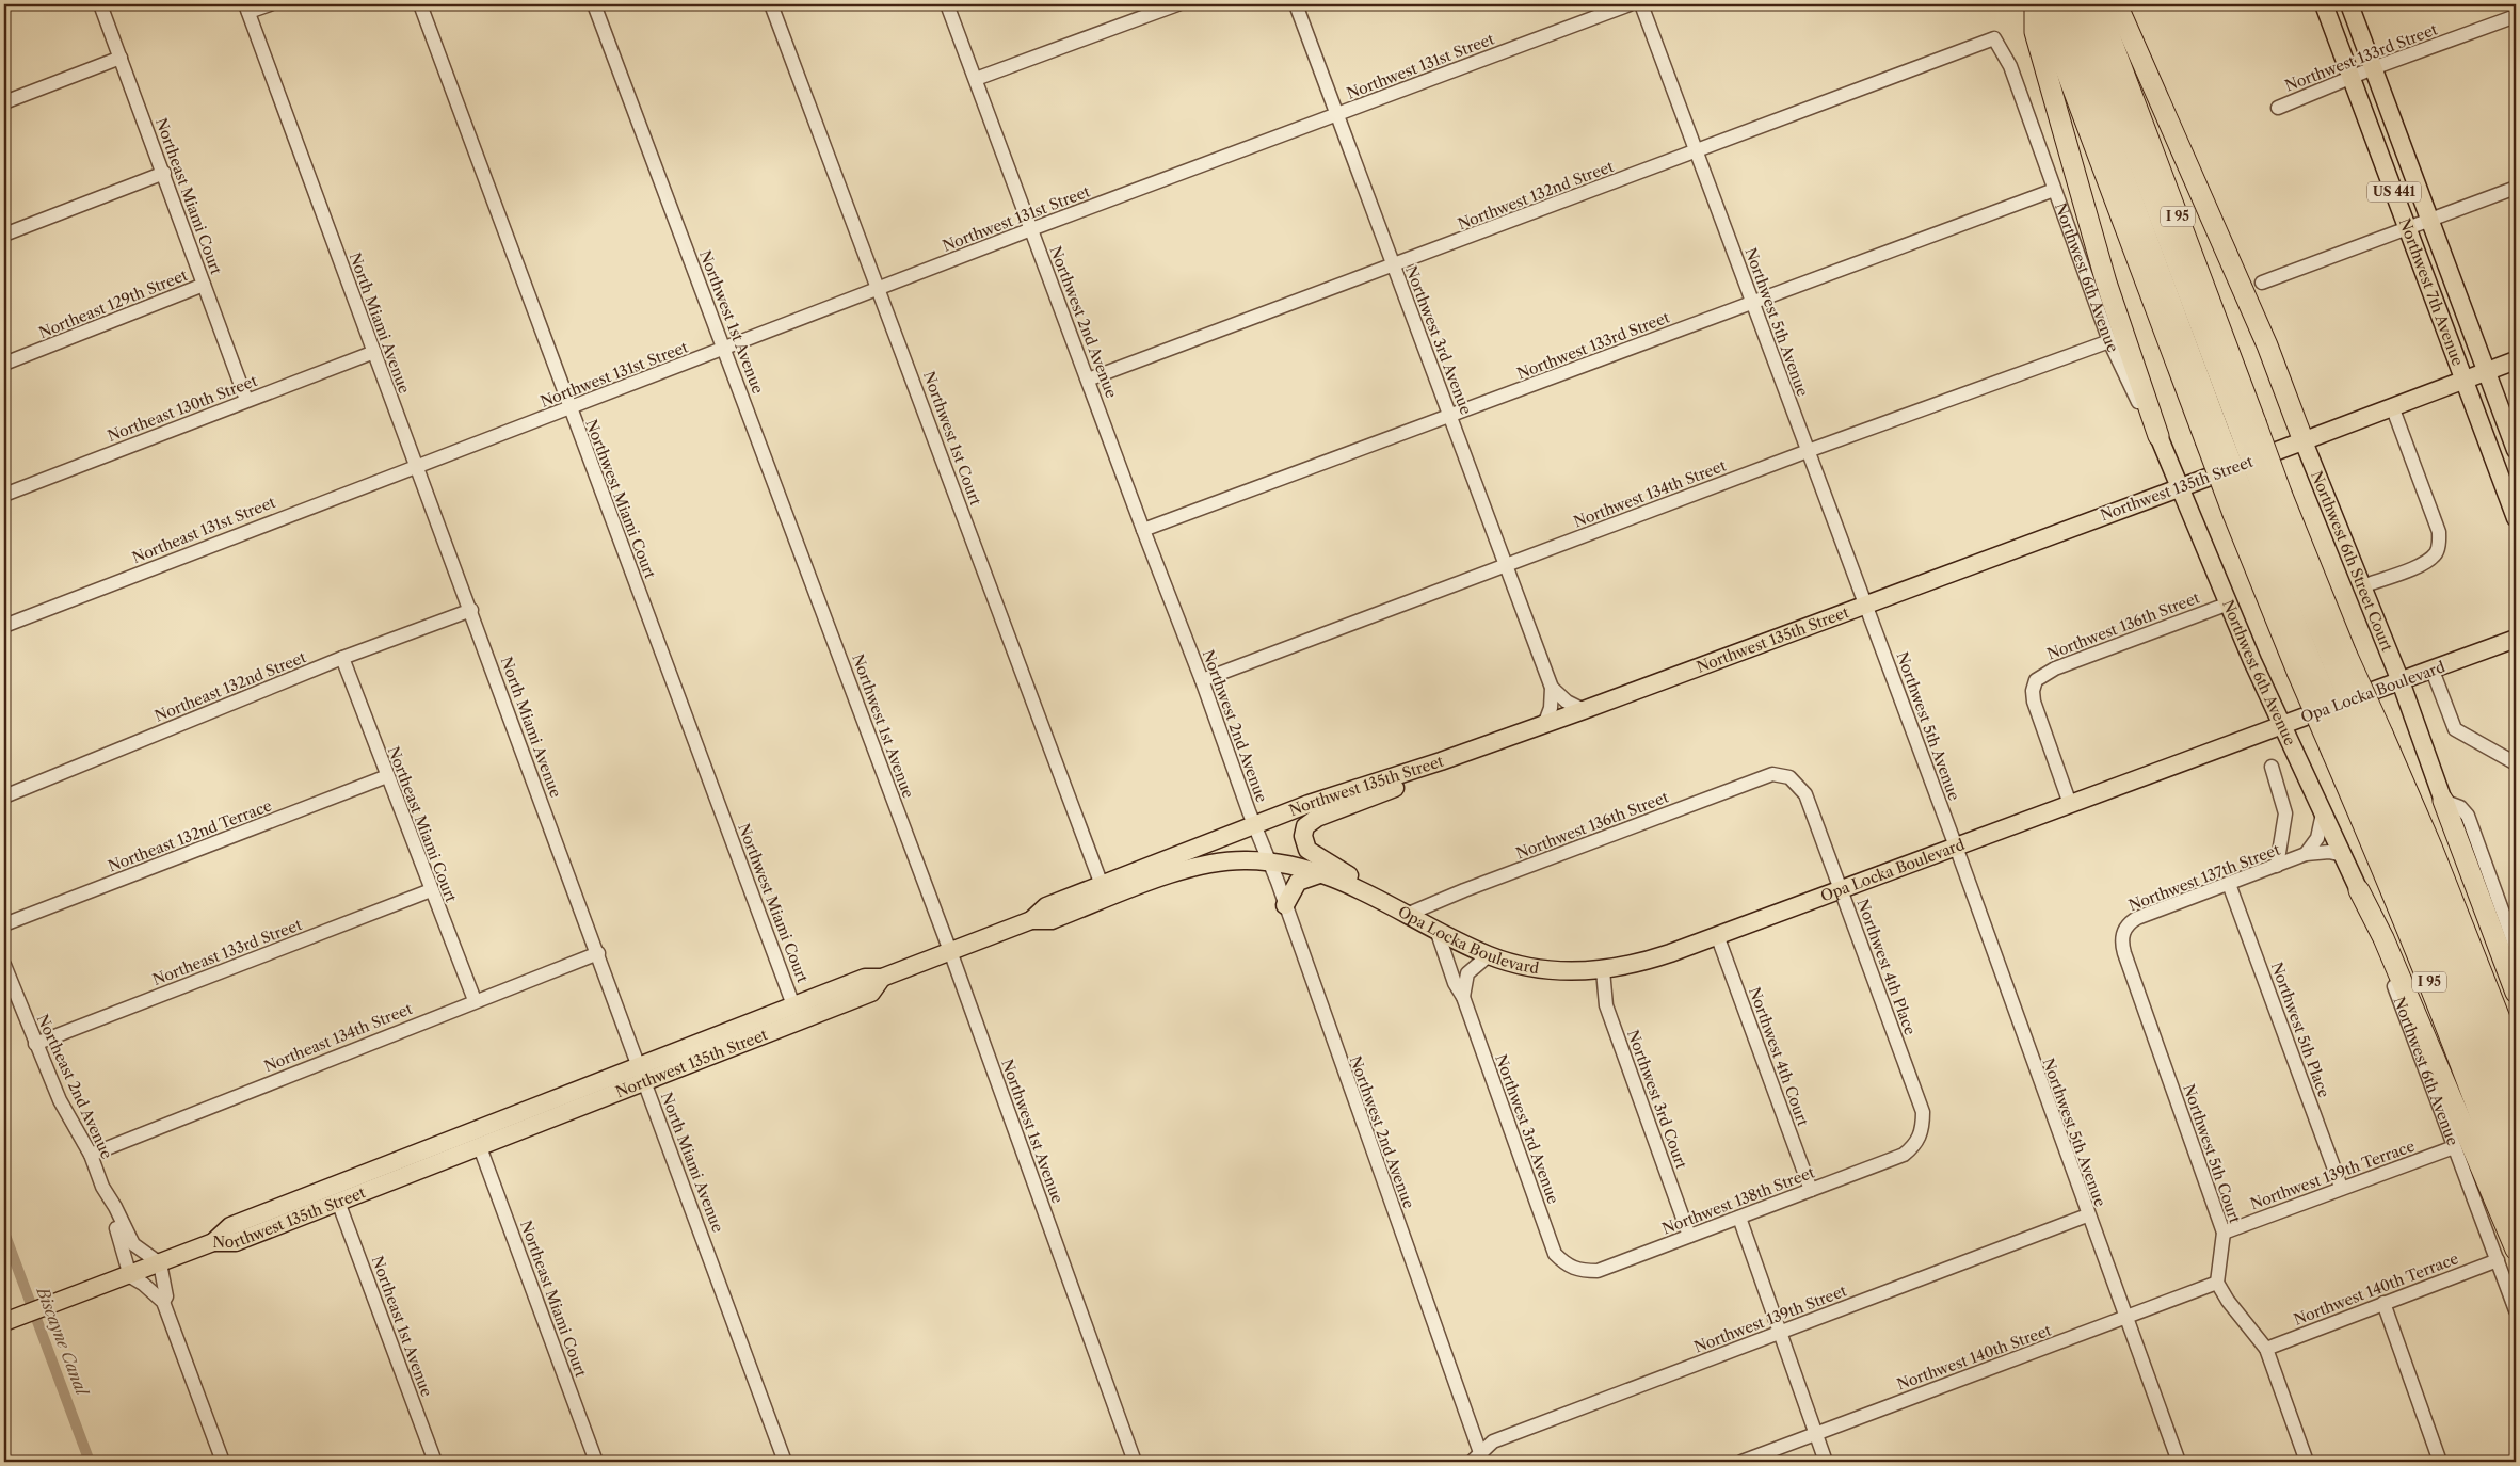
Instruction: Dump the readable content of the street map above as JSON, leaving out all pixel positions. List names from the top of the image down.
{
  "streets": {
    "highway": ["I 95"],
    "main road": [
      "US 441",
      "Northwest 6th Avenue",
      "Northwest 7th Avenue",
      "Northwest 135th Street",
      "Northwest 6th Street Court",
      "Opa Locka Boulevard"
    ],
    "street": [
      "Northwest 133rd Street",
      "Northwest 131st Street",
      "Northwest 132nd Street",
      "Northeast Miami Court",
      "Northeast 129th Street",
      "Northwest 1st Avenue",
      "Northwest 2nd Avenue",
      "Northwest 5th Avenue",
      "North Miami Avenue",
      "Northwest 3rd Avenue",
      "Northeast 130th Street",
      "Northwest 1st Court",
      "Northwest 134th Street",
      "Northwest Miami Court",
      "Northeast 131st Street",
      "Northwest 136th Street",
      "Northeast 132nd Street",
      "Northeast 132nd Terrace",
      "Northwest 137th Street",
      "Northeast 133rd Street",
      "Northwest 4th Place",
      "Northwest 5th Place",
      "Northeast 134th Street",
      "Northwest 4th Court",
      "Northeast 2nd Avenue",
      "Northwest 3rd Court",
      "Northwest 5th Court",
      "Northwest 139th Terrace",
      "Northwest 138th Street",
      "Northwest 140th Terrace",
      "Northwest 139th Street",
      "Northeast 1st Avenue",
      "Northwest 140th Street"
    ]
  },
  "crossings": [
    ["Northwest 133rd Street", "Northwest 6th Avenue"],
    ["Northwest 133rd Street", "Northwest 7th Avenue"],
    ["Northwest 133rd Street", "Northwest 2nd Avenue"],
    ["Northwest 133rd Street", "Northwest 5th Avenue"],
    ["Northwest 133rd Street", "Northwest 3rd Avenue"],
    ["Northwest 131st Street", "Northwest 1st Avenue"],
    ["Northwest 131st Street", "Northwest 2nd Avenue"],
    ["Northwest 131st Street", "North Miami Avenue"],
    ["Northwest 131st Street", "Northwest 3rd Avenue"],
    ["Northwest 131st Street", "Northwest 1st Court"],
    ["Northwest 131st Street", "Northwest Miami Court"],
    ["Northwest 131st Street", "Northeast 131st Street"],
    ["Northwest 132nd Street", "Northwest 6th Avenue"],
    ["Northwest 132nd Street", "Northwest 2nd Avenue"],
    ["Northwest 132nd Street", "Northwest 5th Avenue"],
    ["Northwest 132nd Street", "Northwest 3rd Avenue"],
    ["Northeast Miami Court", "Northeast 129th Street"],
    ["Northeast Miami Court", "Northeast 130th Street"],
    ["Northeast Miami Court", "Northwest 135th Street"],
    ["Northeast Miami Court", "Northeast 132nd Street"],
    ["Northeast Miami Court", "Northeast 132nd Terrace"],
    ["Northeast Miami Court", "Northeast 133rd Street"],
    ["Northeast Miami Court", "Northeast 134th Street"],
    ["Northwest 6th Avenue", "Northwest 135th Street"],
    ["Northwest 6th Avenue", "Northwest 134th Street"],
    ["Northwest 6th Avenue", "Northwest 136th Street"],
    ["Northwest 6th Avenue", "Opa Locka Boulevard"],
    ["Northwest 6th Avenue", "Northwest 137th Street"],
    ["Northwest 6th Avenue", "Northwest 139th Terrace"],
    ["Northwest 6th Avenue", "Northwest 140th Terrace"],
    ["Northwest 7th Avenue", "Northwest 135th Street"],
    ["Northwest 1st Avenue", "Northwest 135th Street"],
    ["Northwest 2nd Avenue", "Northwest 135th Street"],
    ["Northwest 2nd Avenue", "Northwest 134th Street"],
    ["Northwest 2nd Avenue", "Opa Locka Boulevard"],
    ["Northwest 2nd Avenue", "Northwest 139th Street"],
    ["Northwest 5th Avenue", "Northwest 135th Street"],
    ["Northwest 5th Avenue", "Northwest 134th Street"],
    ["Northwest 5th Avenue", "Opa Locka Boulevard"],
    ["Northwest 5th Avenue", "Northwest 139th Street"],
    ["Northwest 5th Avenue", "Northwest 140th Street"],
    ["North Miami Avenue", "Northeast 130th Street"],
    ["North Miami Avenue", "Northwest 135th Street"],
    ["North Miami Avenue", "Northeast 131st Street"],
    ["North Miami Avenue", "Northeast 132nd Street"],
    ["North Miami Avenue", "Northeast 134th Street"],
    ["Northwest 3rd Avenue", "Northwest 135th Street"],
    ["Northwest 3rd Avenue", "Northwest 134th Street"],
    ["Northwest 3rd Avenue", "Opa Locka Boulevard"],
    ["Northwest 3rd Avenue", "Northwest 138th Street"],
    ["Northwest 1st Court", "Northwest 135th Street"],
    ["Northwest 135th Street", "Northwest Miami Court"],
    ["Northwest 135th Street", "Northwest 6th Street Court"],
    ["Northwest 135th Street", "Opa Locka Boulevard"],
    ["Northwest 135th Street", "Northeast 1st Avenue"],
    ["Northwest 6th Street Court", "Opa Locka Boulevard"],
    ["Northwest 136th Street", "Opa Locka Boulevard"],
    ["Northwest 136th Street", "Northwest 4th Place"],
    ["Opa Locka Boulevard", "Northwest 4th Place"],
    ["Opa Locka Boulevard", "Northwest 4th Court"],
    ["Opa Locka Boulevard", "Northwest 3rd Court"],
    ["Northwest 137th Street", "Northwest 5th Place"],
    ["Northwest 137th Street", "Northwest 5th Court"],
    ["Northeast 133rd Street", "Northeast 2nd Avenue"],
    ["Northwest 4th Place", "Northwest 138th Street"],
    ["Northwest 5th Place", "Northwest 139th Terrace"],
    ["Northeast 134th Street", "Northeast 2nd Avenue"],
    ["Northwest 4th Court", "Northwest 138th Street"],
    ["Northwest 3rd Court", "Northwest 138th Street"],
    ["Northwest 5th Court", "Northwest 139th Terrace"],
    ["Northwest 5th Court", "Northwest 140th Street"]
  ],
  "water": ["Biscayne Canal"]
}
